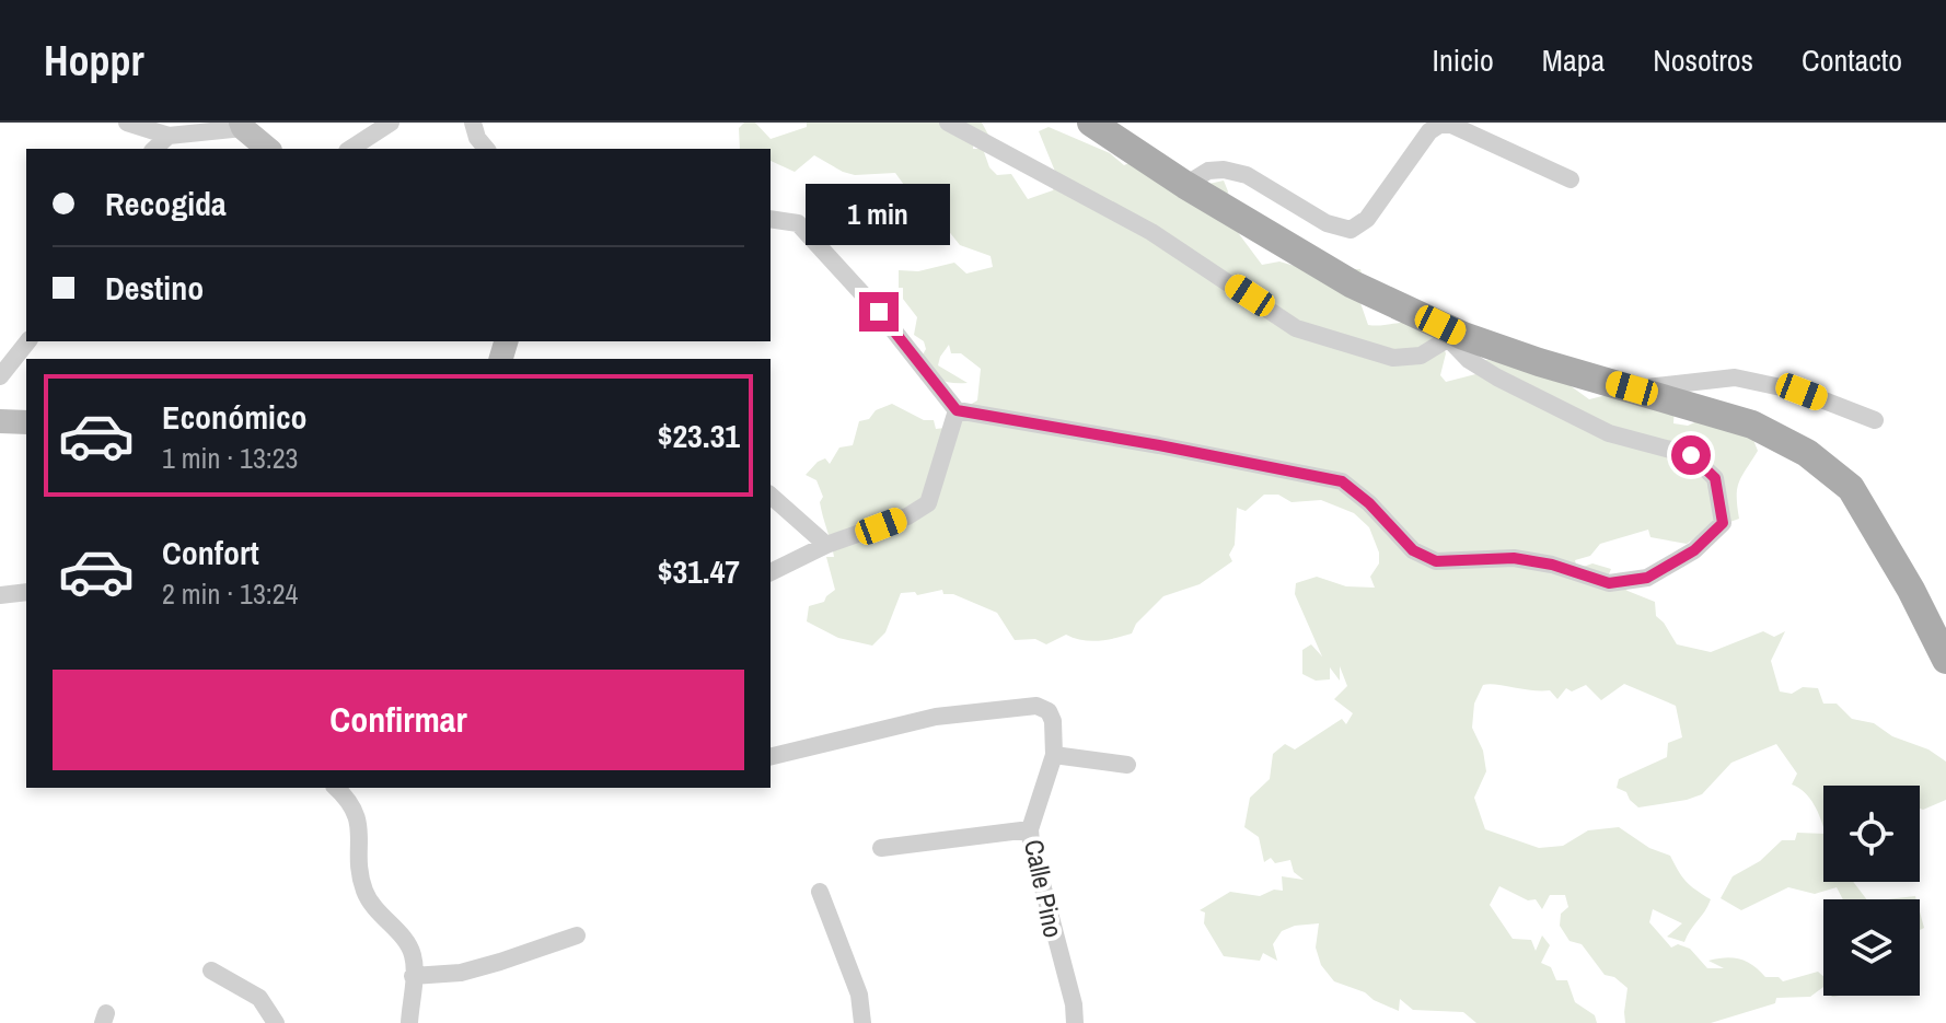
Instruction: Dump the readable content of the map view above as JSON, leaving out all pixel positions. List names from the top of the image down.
{
  "streets": {
    "street": ["Calle Pino"]
  },
  "page": {
    "header": "Hoppr",
    "nav": [
      "Inicio",
      "Mapa",
      "Nosotros",
      "Contacto"
    ],
    "banner": ["Recogida", "Destino"],
    "bubble": "1 min",
    "list": [
      {
        "name": "Económico",
        "note": "1 min · 13:23",
        "value": "$23.31"
      },
      {
        "name": "Confort",
        "note": "2 min · 13:24",
        "value": "$31.47"
      }
    ],
    "buttons": "Confirmar"
  }
}
